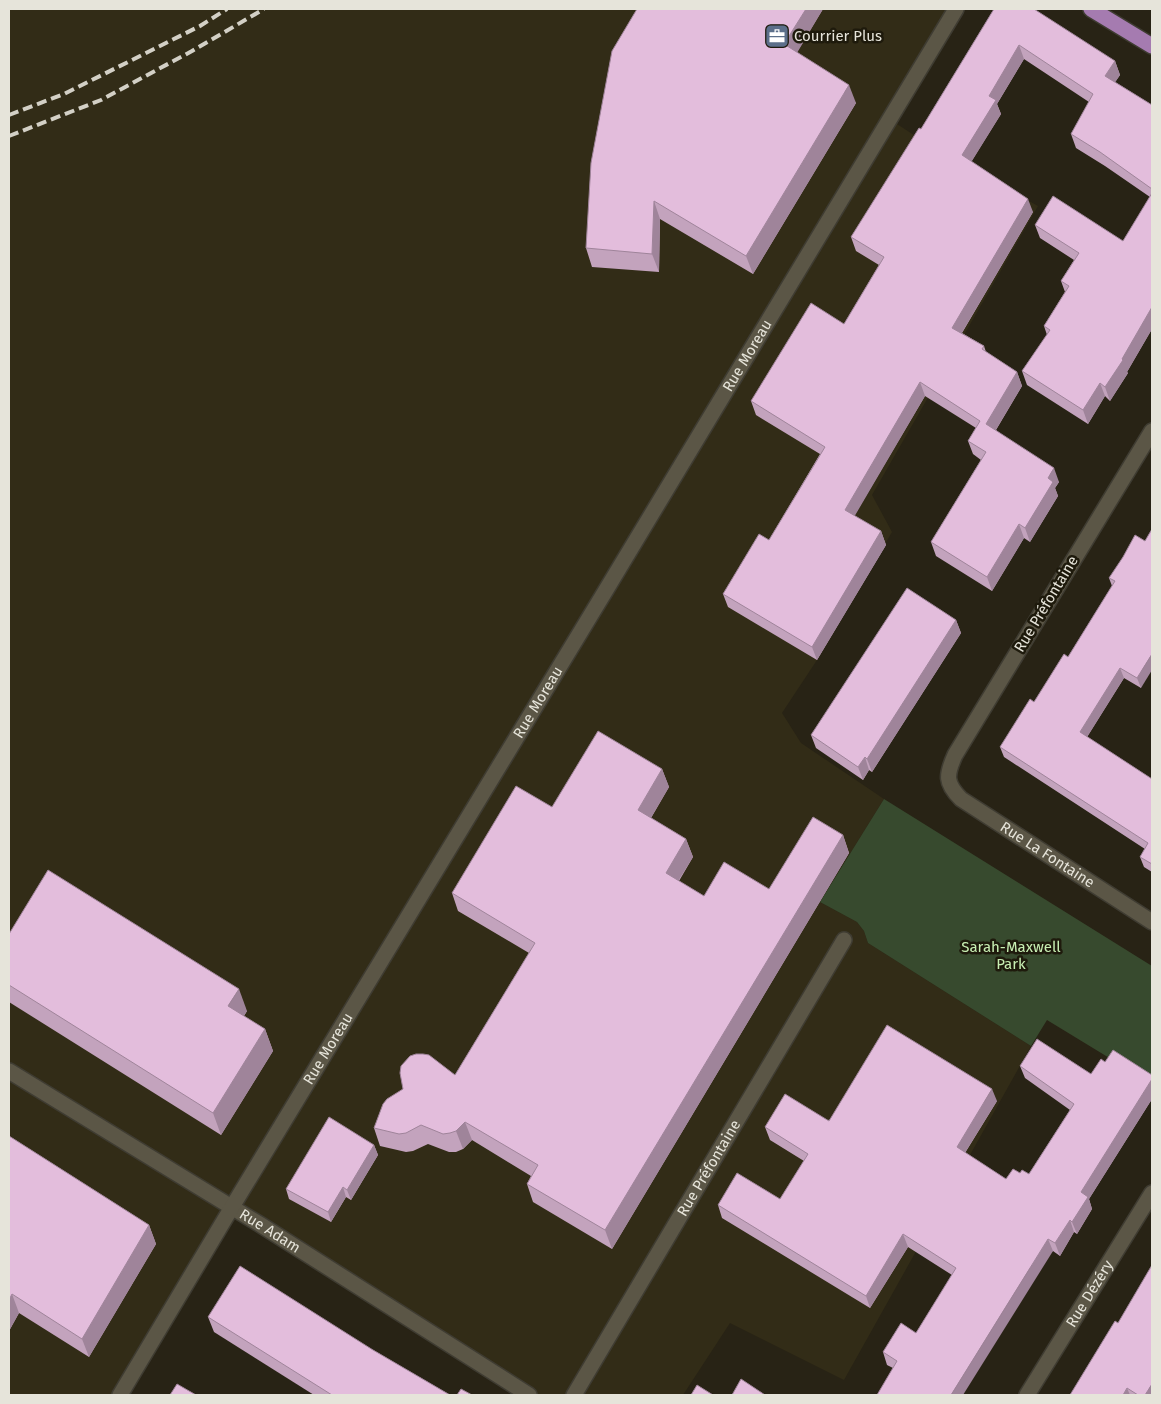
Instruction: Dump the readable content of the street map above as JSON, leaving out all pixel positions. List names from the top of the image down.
{
  "streets": {
    "street": [
      "Rue Moreau",
      "Rue Préfontaine",
      "Rue La Fontaine",
      "Rue Adam",
      "Rue Dézéry"
    ]
  },
  "crossings": [
    ["Rue Moreau", "Rue Adam"],
    ["Rue Préfontaine", "Rue La Fontaine"]
  ],
  "parks": ["Sarah-Maxwell Park"],
  "places": {
    "office": ["Courrier Plus"]
  }
}
